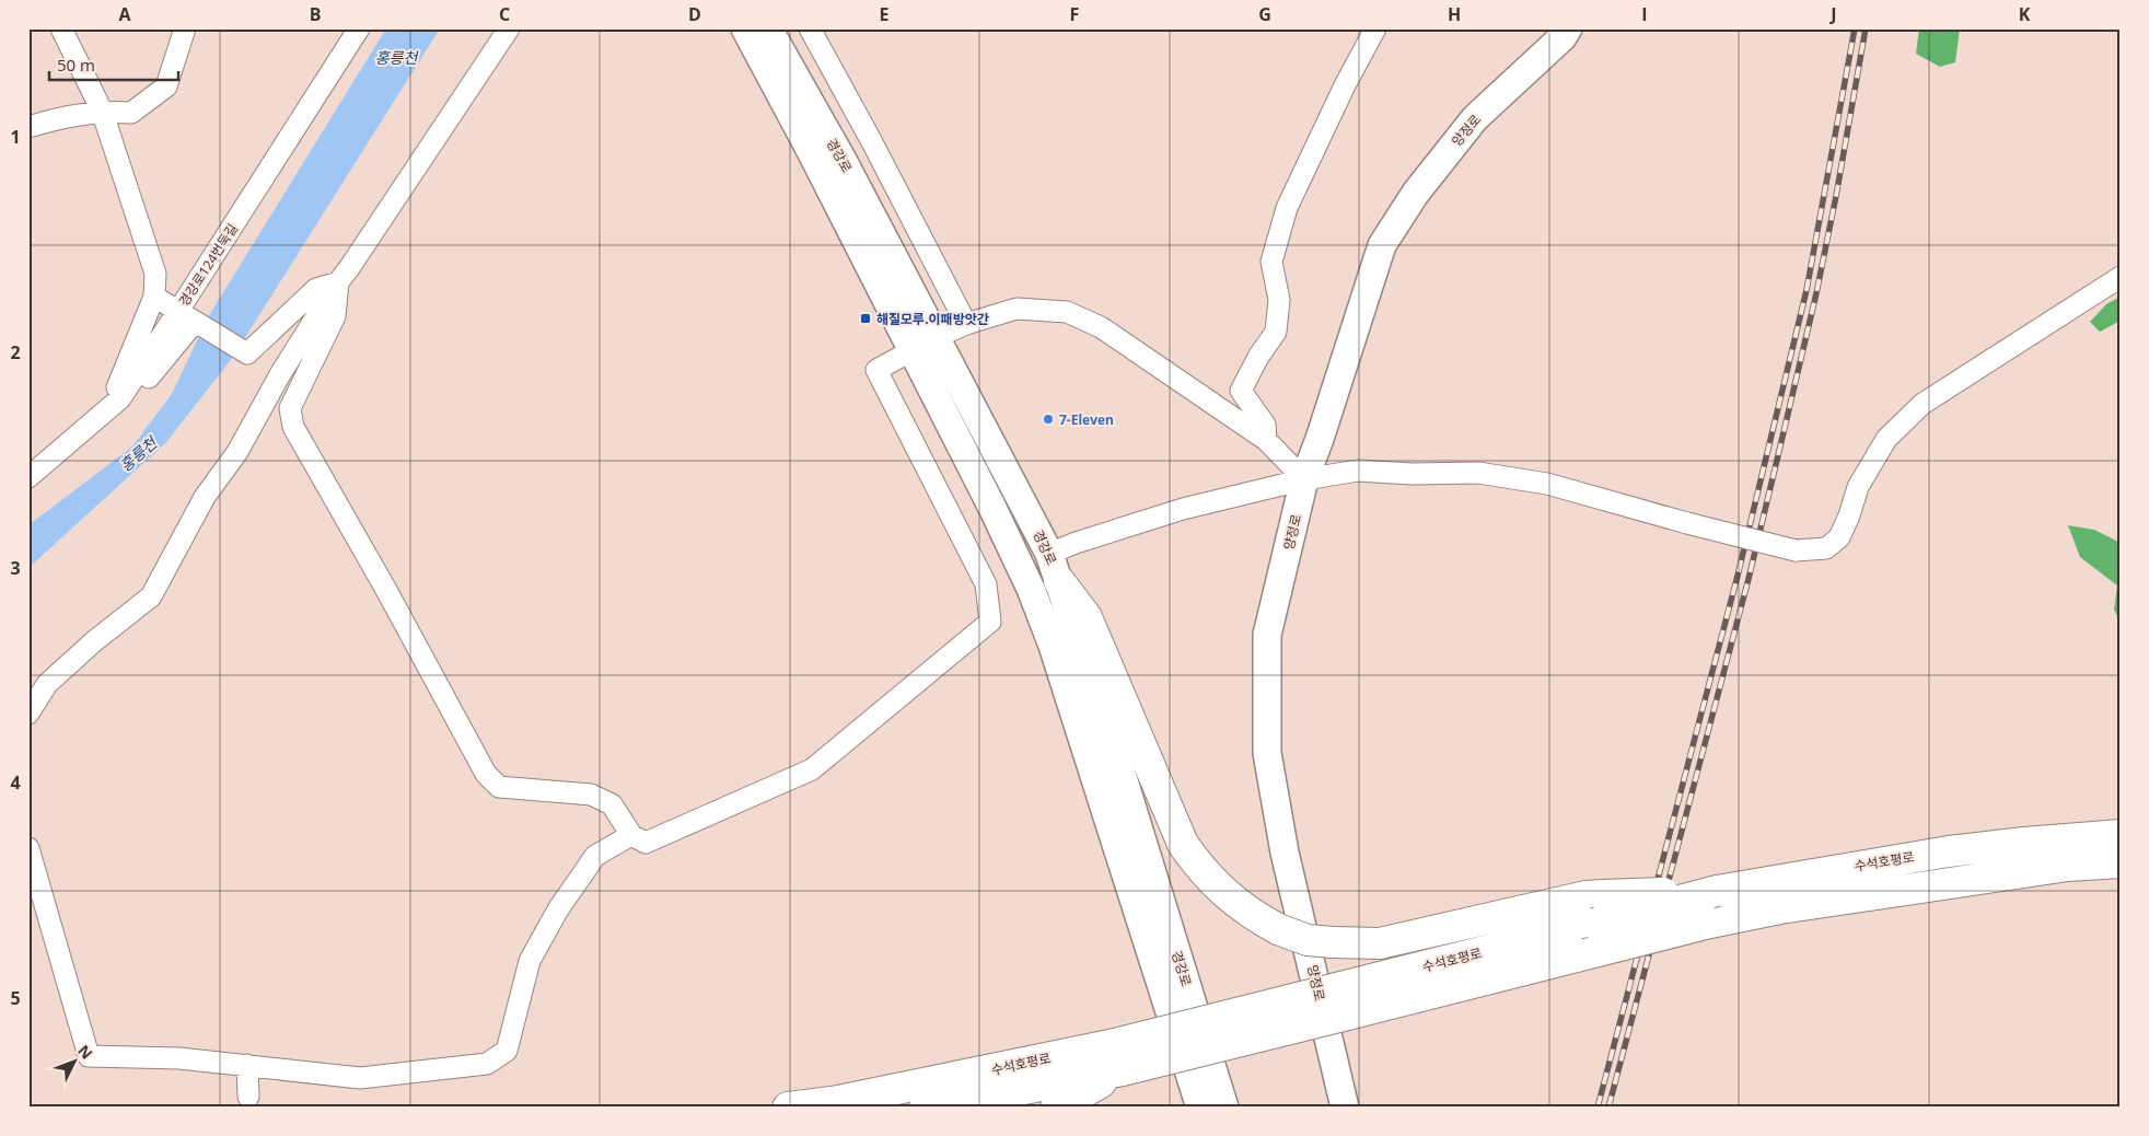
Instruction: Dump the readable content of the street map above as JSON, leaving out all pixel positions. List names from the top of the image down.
{
  "streets": {
    "highway": ["수석호평로"],
    "main road": ["양정로", "경강로"],
    "street": ["경강로124번둑길"]
  },
  "water": ["홍릉천"],
  "places": {
    "transit": ["해질모루.이패방앗간"],
    "other": ["7-Eleven"]
  },
  "scale_bar": "50 m",
  "north": "top right",
  "grid": {
    "columns": [
      "A",
      "B",
      "C",
      "D",
      "E",
      "F",
      "G",
      "H",
      "I",
      "J",
      "K"
    ],
    "rows": [
      "1",
      "2",
      "3",
      "4",
      "5"
    ]
  }
}
